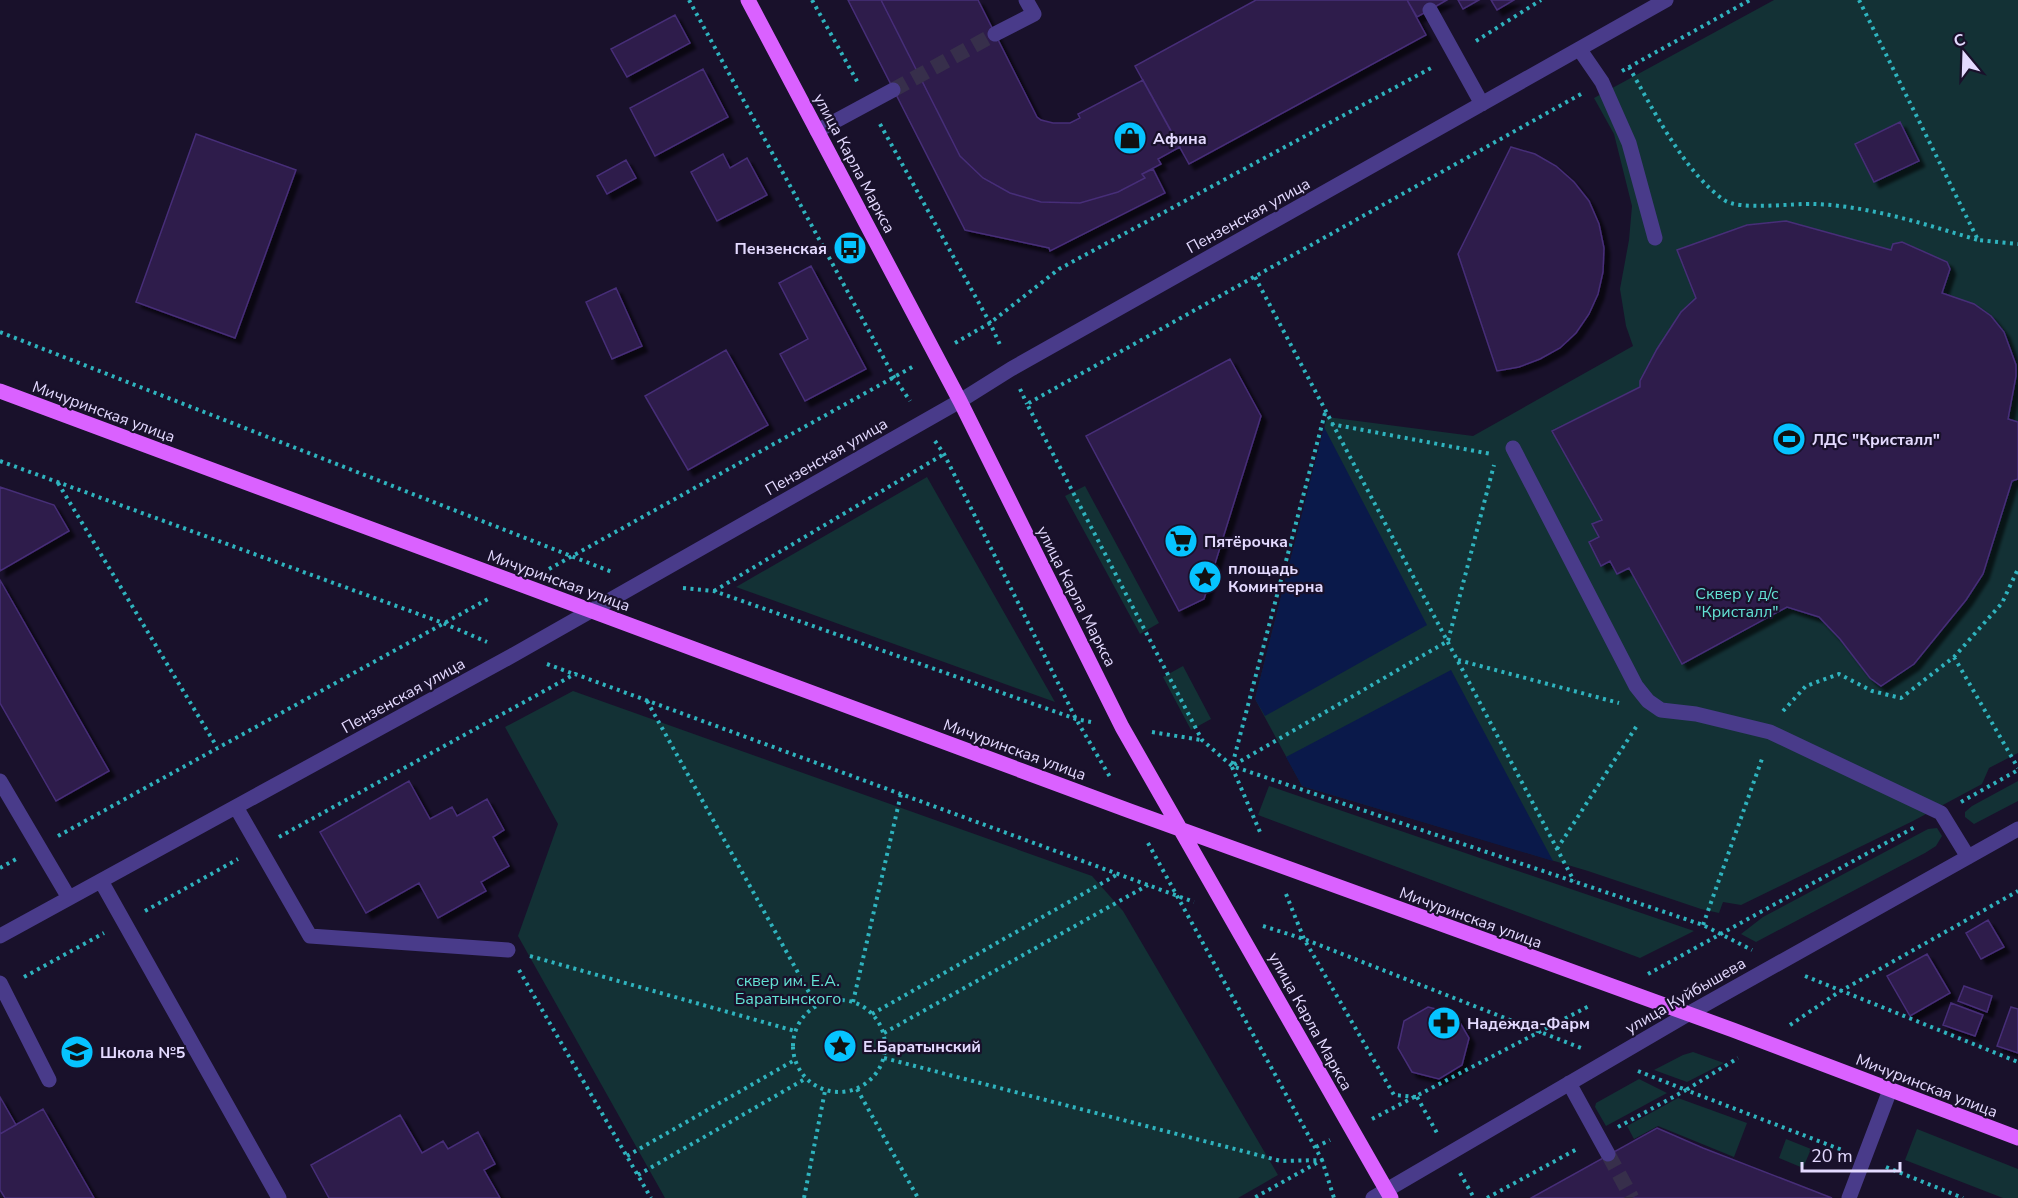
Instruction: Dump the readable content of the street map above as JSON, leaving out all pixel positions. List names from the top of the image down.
{
  "streets": {
    "main road": ["улица Карла Маркса", "Мичуринская улица"],
    "street": ["Пензенская улица", "улица Куйбышева"]
  },
  "crossings": [
    ["улица Карла Маркса", "Пензенская улица"],
    ["улица Карла Маркса", "Мичуринская улица"],
    ["улица Карла Маркса", "улица Куйбышева"],
    ["Пензенская улица", "Мичуринская улица"],
    ["Мичуринская улица", "улица Куйбышева"]
  ],
  "parks": ["Сквер у д/с \"Кристалл\"", "сквер им. Е.А. Баратынского"],
  "places": {
    "shop": ["Афина"],
    "bus stop": ["Пензенская"],
    "sports": ["ЛДС \"Кристалл\""],
    "supermarket": ["Пятёрочка"],
    "place": ["площадь Коминтерна", "Е.Баратынский"],
    "pharmacy": ["Надежда-Фарм"],
    "school or university": ["Школа №5"]
  },
  "scale_bar": "20 m",
  "north": "top"
}
